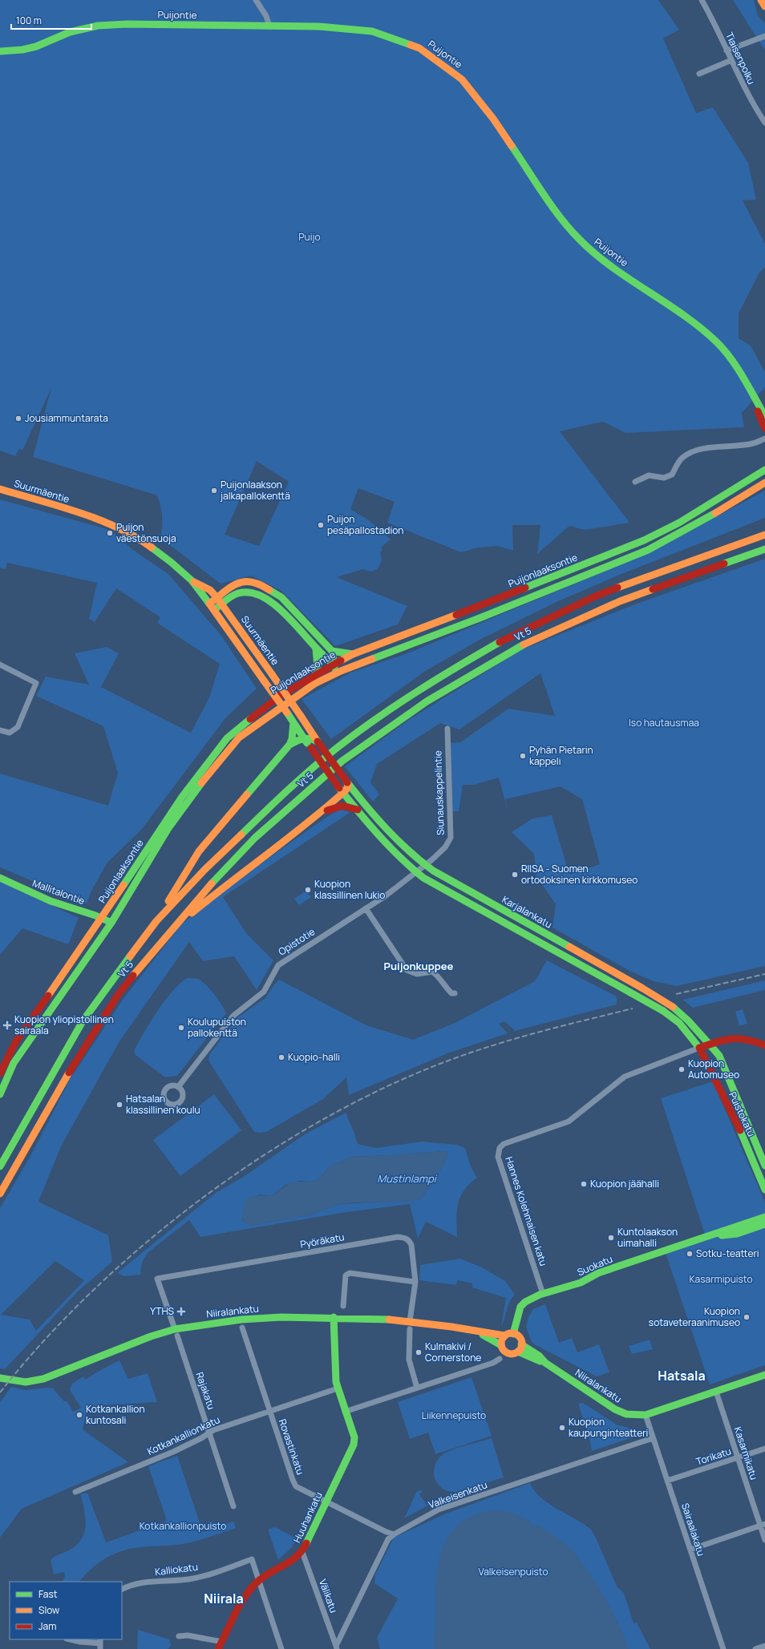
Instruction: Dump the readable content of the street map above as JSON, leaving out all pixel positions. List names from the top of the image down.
{
  "streets": {
    "main road": [
      "Puijontie",
      "Suurmäentie",
      "Puijonlaaksontie",
      "Vt 5",
      "Mallitalontie",
      "Karjalankatu",
      "Puistokatu",
      "Suokatu",
      "Niiralankatu",
      "Huuhankatu"
    ],
    "street": [
      "Tiaisenpolku",
      "Siunauskappelintie",
      "Opistotie",
      "Hannes Kolehmaisen katu",
      "Pyöräkatu",
      "Rajakatu",
      "Kotkankallionkatu",
      "Rovastinkatu",
      "Kasarmikatu",
      "Torikatu",
      "Valkeisenkatu",
      "Sairaalakatu",
      "Kalliokatu",
      "Välikatu"
    ]
  },
  "crossings": [
    ["Suurmäentie", "Karjalankatu"],
    ["Puijonlaaksontie", "Mallitalontie"],
    ["Siunauskappelintie", "Karjalankatu"],
    ["Siunauskappelintie", "Opistotie"],
    ["Karjalankatu", "Opistotie"],
    ["Karjalankatu", "Puistokatu"],
    ["Karjalankatu", "Hannes Kolehmaisen katu"],
    ["Puistokatu", "Hannes Kolehmaisen katu"],
    ["Hannes Kolehmaisen katu", "Suokatu"],
    ["Pyöräkatu", "Niiralankatu"],
    ["Pyöräkatu", "Rajakatu"],
    ["Suokatu", "Niiralankatu"],
    ["Niiralankatu", "Rajakatu"],
    ["Niiralankatu", "Sairaalakatu"],
    ["Rajakatu", "Kotkankallionkatu"],
    ["Kotkankallionkatu", "Rovastinkatu"],
    ["Rovastinkatu", "Valkeisenkatu"],
    ["Rovastinkatu", "Huuhankatu"],
    ["Kasarmikatu", "Torikatu"],
    ["Torikatu", "Sairaalakatu"],
    ["Valkeisenkatu", "Sairaalakatu"],
    ["Valkeisenkatu", "Välikatu"],
    ["Huuhankatu", "Kalliokatu"],
    ["Huuhankatu", "Välikatu"]
  ],
  "districts": ["Puijonkuppee", "Hatsala", "Niirala"],
  "water": ["Mustinlampi"],
  "parks": [
    "Puijo",
    "Iso hautausmaa",
    "Kasarmipuisto",
    "Liikennepuisto",
    "Kotkankallionpuisto",
    "Valkeisenpuisto"
  ],
  "places": {
    "other": [
      "Jousiammuntarata",
      "Puijonlaakson jalkapallokenttä",
      "Puijon pesäpallostadion",
      "Puijon väestönsuoja",
      "Pyhän Pietarin kappeli",
      "RIISA - Suomen ortodoksinen kirkkomuseo",
      "Kuopion klassillinen lukio",
      "Koulupuiston pallokenttä",
      "Kuopio-halli",
      "Kuopion Automuseo",
      "Hatsalan klassillinen koulu",
      "Kuopion jäähalli",
      "Kuntolaakson uimahalli",
      "Sotku-teatteri",
      "Kuopion sotaveteraanimuseo",
      "Kulmakivi / Cornerstone",
      "Kotkankallion kuntosali",
      "Kuopion kaupunginteatteri"
    ],
    "health": ["Kuopion yliopistollinen sairaala", "YTHS"]
  },
  "legend": ["Fast", "Slow", "Jam"],
  "scale_bar": "100 m"
}
